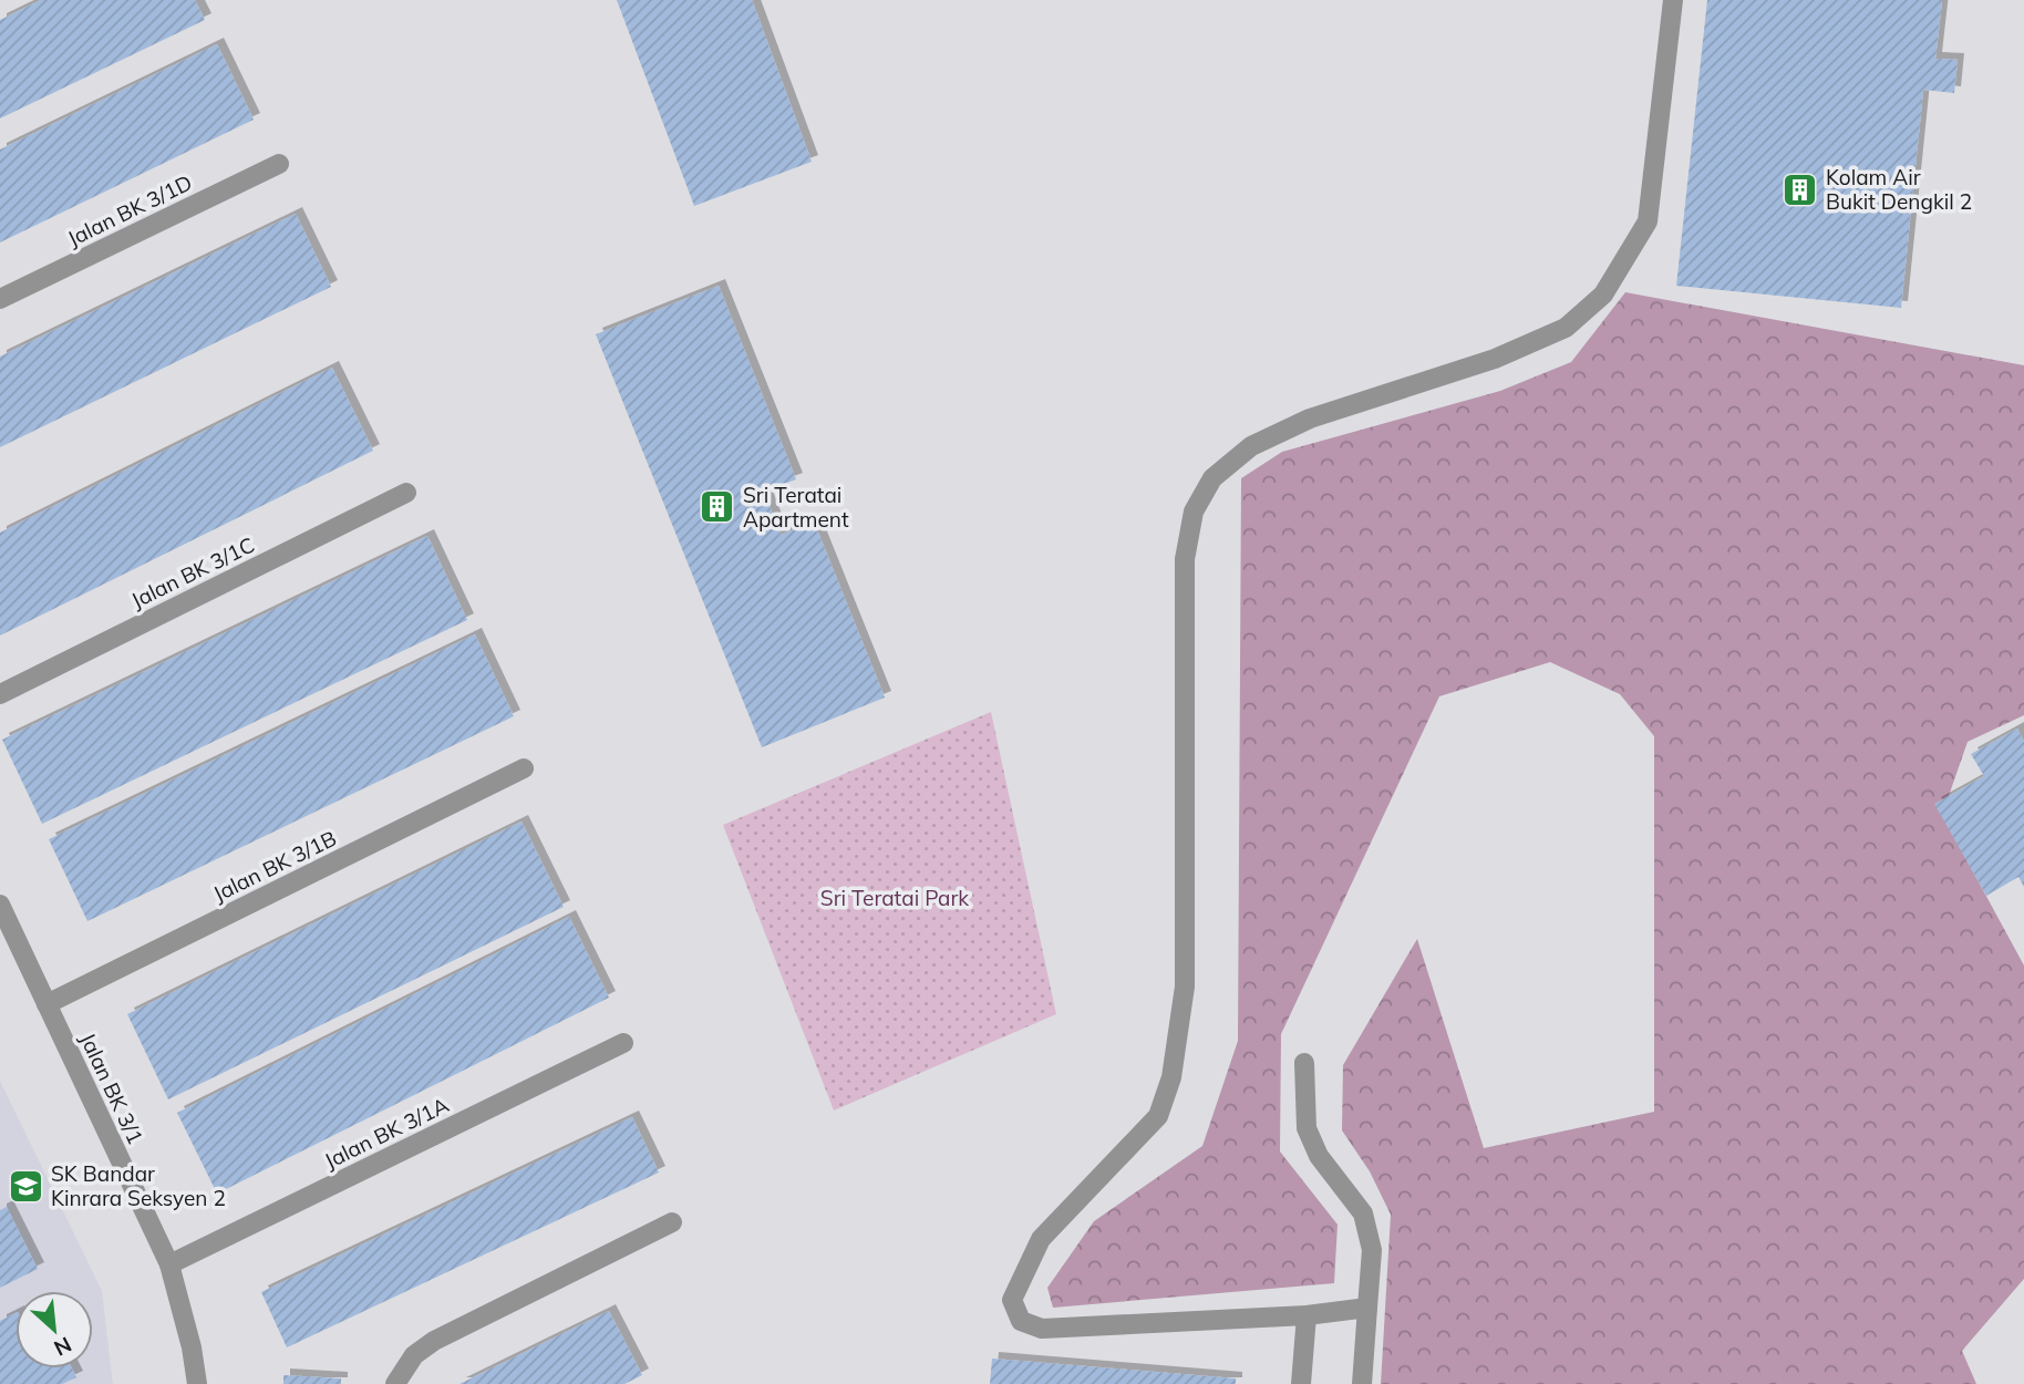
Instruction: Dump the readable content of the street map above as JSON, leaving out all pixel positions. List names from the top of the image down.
{
  "streets": {
    "street": [
      "Jalan BK 3/1D",
      "Jalan BK 3/1C",
      "Jalan BK 3/1B",
      "Jalan BK 3/1",
      "Jalan BK 3/1A"
    ]
  },
  "crossings": [
    ["Jalan BK 3/1B", "Jalan BK 3/1"],
    ["Jalan BK 3/1", "Jalan BK 3/1A"]
  ],
  "parks": ["Sri Teratai Park"],
  "places": {
    "building": ["Kolam Air Bukit Dengkil 2", "Sri Teratai Apartment"],
    "school or university": ["SK Bandar Kinrara Seksyen 2"]
  },
  "north": "bottom right"
}
